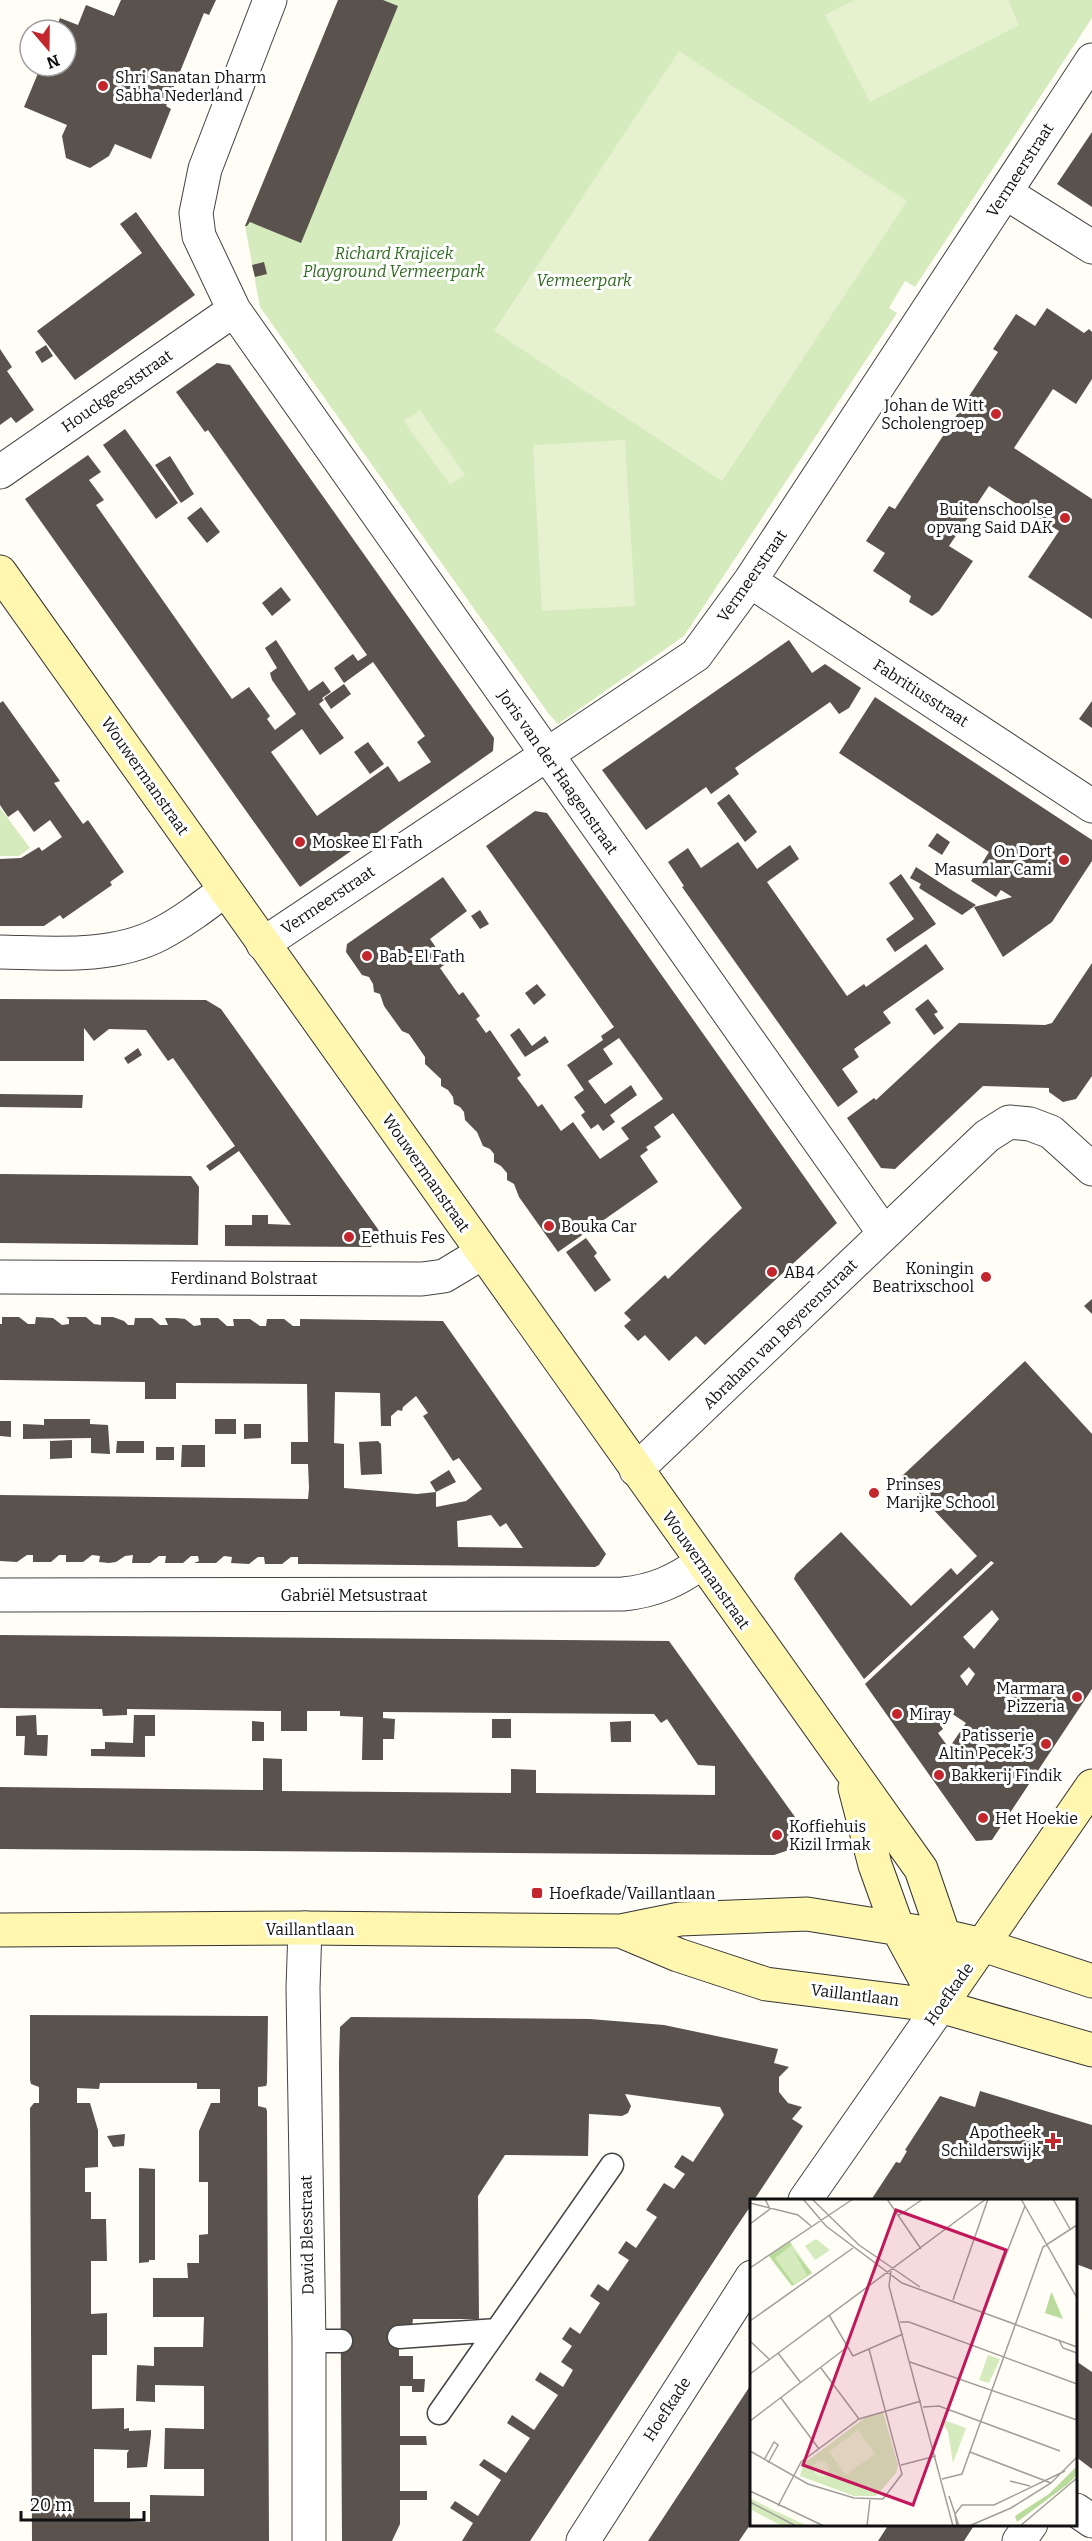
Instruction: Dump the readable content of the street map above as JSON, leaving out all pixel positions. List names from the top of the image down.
{
  "streets": {
    "street": [
      "Vermeerstraat",
      "Houckgeeststraat",
      "Fabritiusstraat",
      "Joris van der Haagenstraat",
      "Wouwermanstraat",
      "Ferdinand Bolstraat",
      "Abraham van Beyerenstraat",
      "Gabriël Metsustraat",
      "Vaillantlaan",
      "Hoefkade",
      "David Blesstraat"
    ]
  },
  "crossings": [
    ["Vermeerstraat", "Fabritiusstraat"],
    ["Vermeerstraat", "Joris van der Haagenstraat"],
    ["Vermeerstraat", "Wouwermanstraat"],
    ["Houckgeeststraat", "Joris van der Haagenstraat"],
    ["Joris van der Haagenstraat", "Abraham van Beyerenstraat"],
    ["Wouwermanstraat", "Ferdinand Bolstraat"],
    ["Wouwermanstraat", "Abraham van Beyerenstraat"],
    ["Wouwermanstraat", "Gabriël Metsustraat"],
    ["Wouwermanstraat", "Vaillantlaan"],
    ["Wouwermanstraat", "Hoefkade"],
    ["Vaillantlaan", "Hoefkade"],
    ["Vaillantlaan", "David Blesstraat"]
  ],
  "parks": ["Richard Krajicek Playground Vermeerpark", "Vermeerpark"],
  "places": {
    "other": [
      "Shri Sanatan Dharm Sabha Nederland",
      "Johan de Witt Scholengroep",
      "Buitenschoolse opvang Said DAK",
      "Moskee El Fath",
      "On Dort Masumlar Cami",
      "Bab-El Fath",
      "Bouka Car",
      "Eethuis Fes",
      "AB4",
      "Koningin Beatrixschool",
      "Prinses Marijke School",
      "Marmara Pizzeria",
      "Miray",
      "Patisserie Altin Pecek 3",
      "Bakkerij Findik",
      "Het Hoekie",
      "Koffiehuis Kizil Irmak"
    ],
    "transit": ["Hoefkade/Vaillantlaan"],
    "health": ["Apotheek Schilderswijk"]
  },
  "scale_bar": "20 m",
  "north": "bottom"
}
